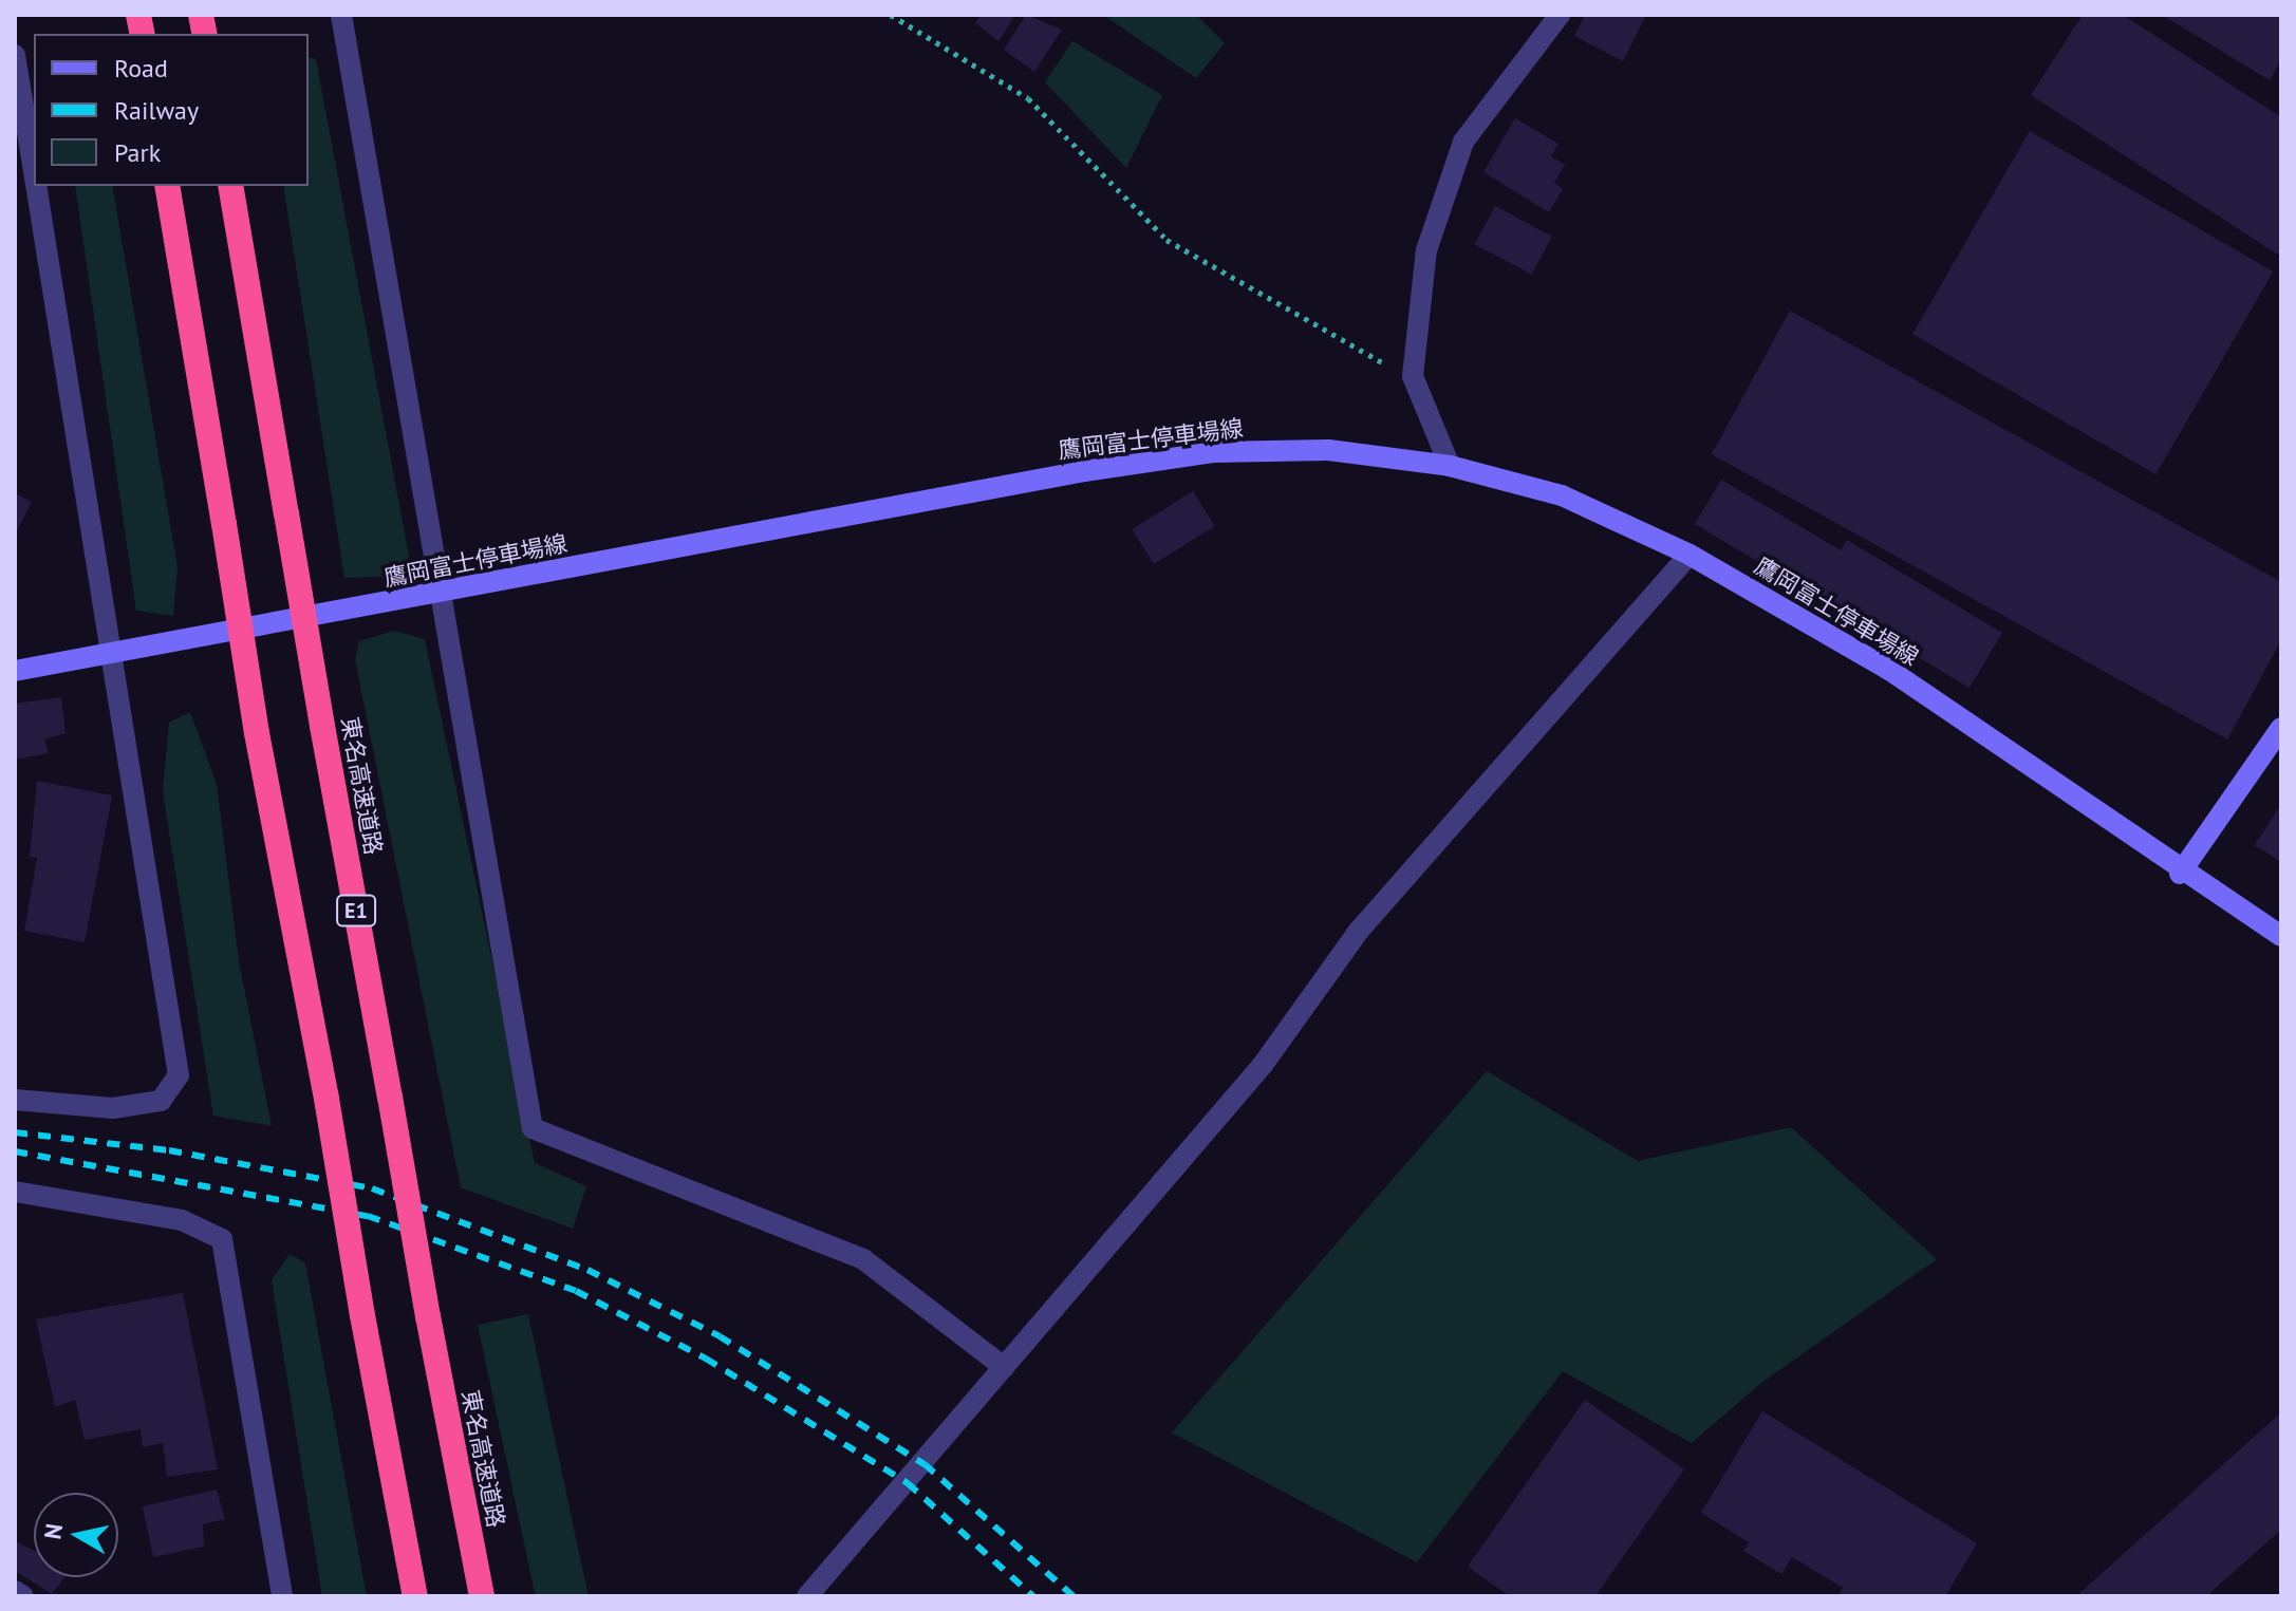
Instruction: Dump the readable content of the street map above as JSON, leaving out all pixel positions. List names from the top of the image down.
{
  "streets": {
    "highway": ["東名高速道路", "E1"],
    "main road": ["鷹岡富士停車場線"]
  },
  "legend": ["Road", "Railway", "Park"],
  "north": "left"
}
